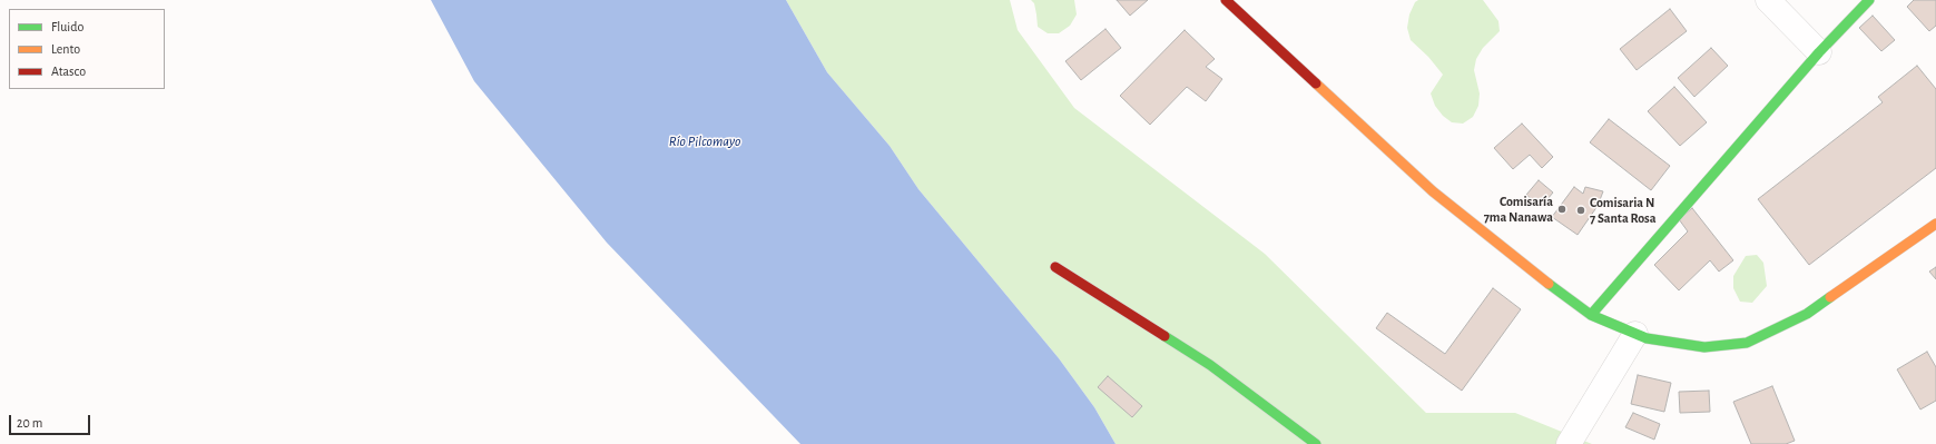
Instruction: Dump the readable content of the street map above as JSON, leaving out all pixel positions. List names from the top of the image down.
{
  "water": ["Río Pilcomayo"],
  "places": ["Comisaría 7ma Nanawa", "Comisaria N 7 Santa Rosa"],
  "legend": ["Fluido", "Lento", "Atasco"],
  "scale_bar": "20 m"
}
